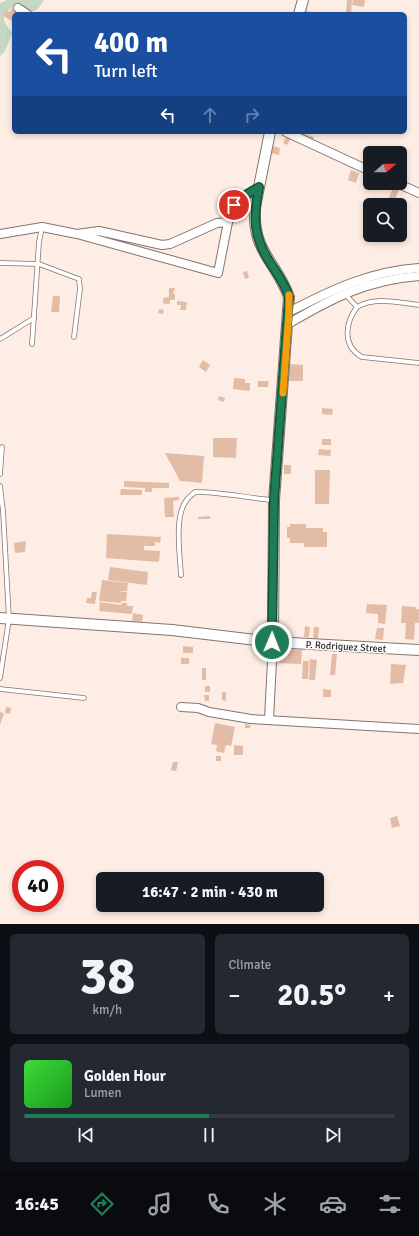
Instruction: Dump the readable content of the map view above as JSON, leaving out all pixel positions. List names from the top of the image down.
{
  "streets": {
    "street": ["P. Rodriguez Street"]
  },
  "north": "right",
  "page": {
    "turn": ["400 m", "Turn left"],
    "limit": "40",
    "trip": "16:47 · 2 min · 430 m",
    "tile": [
      ["38", "km/h"],
      "Climate"
    ],
    "heat": ["−", "20.5°", "+"],
    "song": ["Golden Hour", "Lumen"],
    "tabs": "16:45"
  }
}
